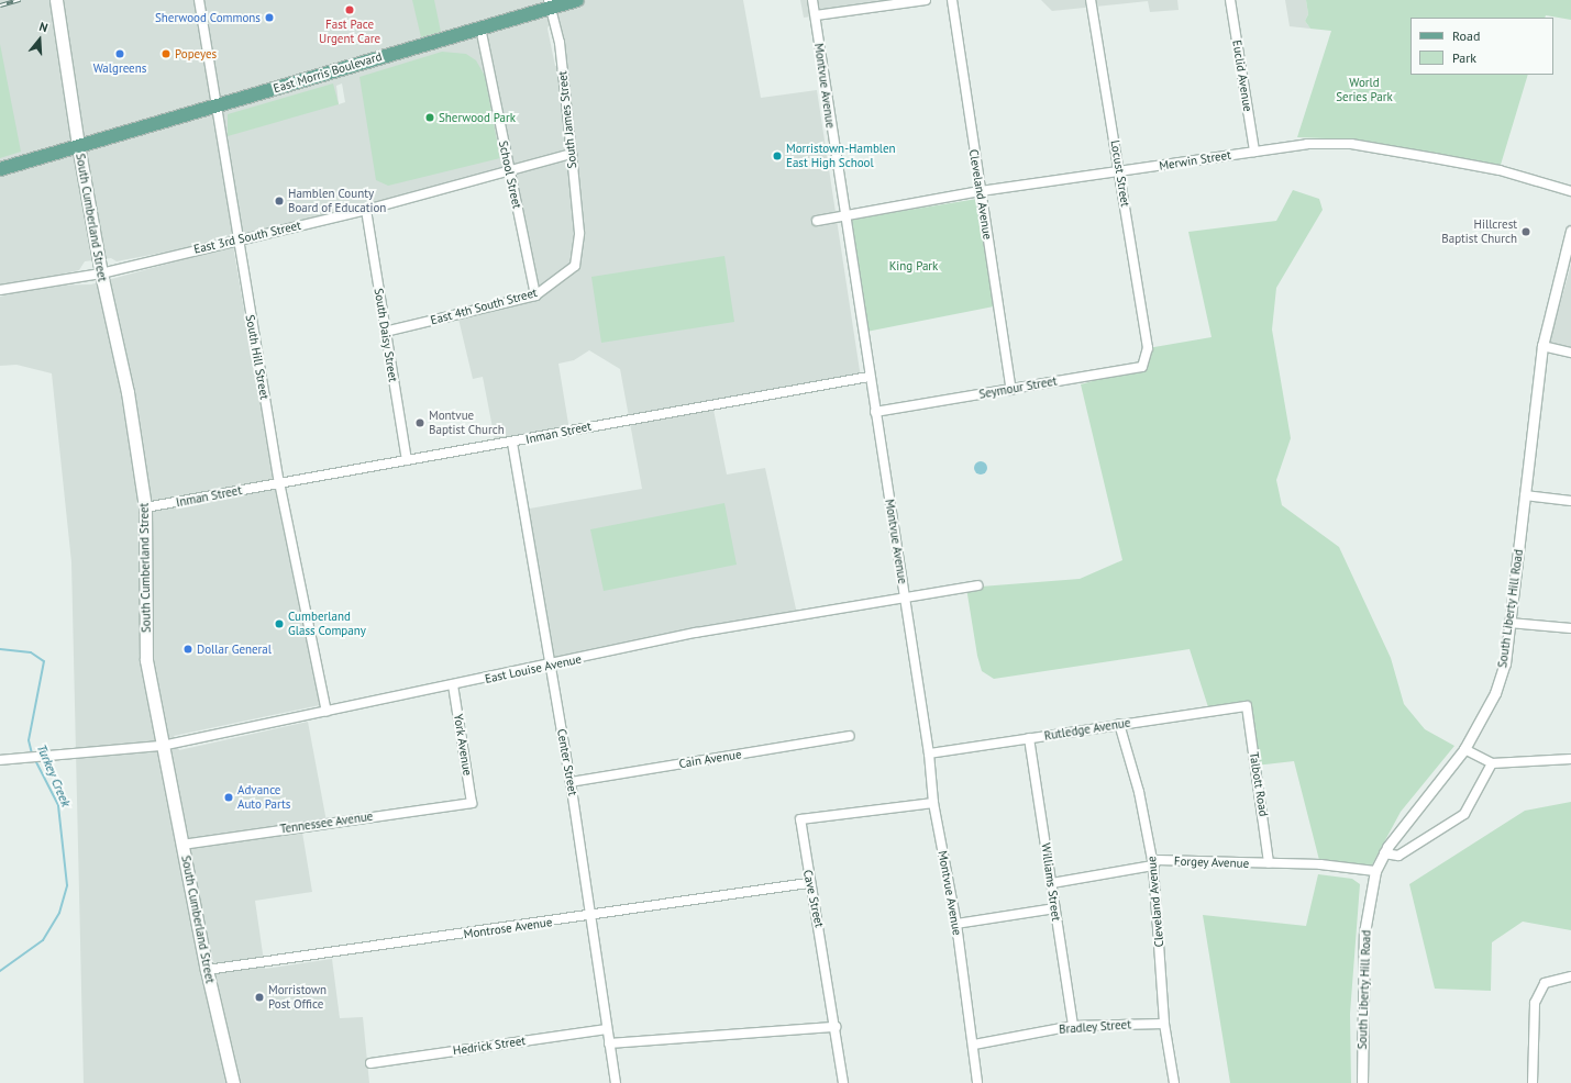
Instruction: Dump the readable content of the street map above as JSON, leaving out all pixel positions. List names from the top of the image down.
{
  "streets": {
    "main road": ["East Morris Boulevard", "South Cumberland Street"],
    "street": [
      "Euclid Avenue",
      "Montvue Avenue",
      "South James Street",
      "Merwin Street",
      "Locust Street",
      "School Street",
      "Cleveland Avenue",
      "East 3rd South Street",
      "East 4th South Street",
      "South Daisy Street",
      "South Hill Street",
      "Seymour Street",
      "Inman Street",
      "South Liberty Hill Road",
      "East Louise Avenue",
      "Rutledge Avenue",
      "York Avenue",
      "Cain Avenue",
      "Center Street",
      "Talbott Road",
      "Tennessee Avenue",
      "Forgey Avenue",
      "Williams Street",
      "Cave Street",
      "Montrose Avenue",
      "Bradley Street",
      "Hedrick Street"
    ]
  },
  "crossings": [
    ["East Morris Boulevard", "South James Street"],
    ["East Morris Boulevard", "School Street"],
    ["East Morris Boulevard", "South Cumberland Street"],
    ["East Morris Boulevard", "South Hill Street"],
    ["Euclid Avenue", "Merwin Street"],
    ["Montvue Avenue", "Merwin Street"],
    ["Montvue Avenue", "Seymour Street"],
    ["Montvue Avenue", "Inman Street"],
    ["Montvue Avenue", "East Louise Avenue"],
    ["Montvue Avenue", "Rutledge Avenue"],
    ["Montvue Avenue", "Cave Street"],
    ["Montvue Avenue", "Bradley Street"],
    ["South James Street", "East 3rd South Street"],
    ["South James Street", "East 4th South Street"],
    ["Merwin Street", "Locust Street"],
    ["Merwin Street", "Cleveland Avenue"],
    ["Locust Street", "Seymour Street"],
    ["School Street", "East 3rd South Street"],
    ["School Street", "East 4th South Street"],
    ["Cleveland Avenue", "Seymour Street"],
    ["Cleveland Avenue", "Rutledge Avenue"],
    ["Cleveland Avenue", "Forgey Avenue"],
    ["Cleveland Avenue", "Bradley Street"],
    ["South Cumberland Street", "East 3rd South Street"],
    ["South Cumberland Street", "Inman Street"],
    ["South Cumberland Street", "East Louise Avenue"],
    ["South Cumberland Street", "Tennessee Avenue"],
    ["South Cumberland Street", "Montrose Avenue"],
    ["East 3rd South Street", "South Daisy Street"],
    ["East 3rd South Street", "South Hill Street"],
    ["East 4th South Street", "South Daisy Street"],
    ["South Daisy Street", "Inman Street"],
    ["South Hill Street", "Inman Street"],
    ["South Hill Street", "East Louise Avenue"],
    ["Inman Street", "Center Street"],
    ["South Liberty Hill Road", "Forgey Avenue"],
    ["East Louise Avenue", "York Avenue"],
    ["East Louise Avenue", "Center Street"],
    ["Rutledge Avenue", "Talbott Road"],
    ["Rutledge Avenue", "Williams Street"],
    ["York Avenue", "Tennessee Avenue"],
    ["Cain Avenue", "Center Street"],
    ["Center Street", "Montrose Avenue"],
    ["Center Street", "Hedrick Street"],
    ["Talbott Road", "Forgey Avenue"],
    ["Forgey Avenue", "Williams Street"],
    ["Williams Street", "Bradley Street"],
    ["Cave Street", "Montrose Avenue"]
  ],
  "water": ["Turkey Creek"],
  "parks": ["World Series Park", "King Park"],
  "places": [
    "Fast Pace Urgent Care",
    "Sherwood Commons",
    "Walgreens",
    "Popeyes",
    "Sherwood Park",
    "Morristown-Hamblen East High School",
    "Hamblen County Board of Education",
    "Hillcrest Baptist Church",
    "Montvue Baptist Church",
    "Cumberland Glass Company",
    "Dollar General",
    "Advance Auto Parts",
    "Morristown Post Office"
  ],
  "legend": ["Road", "Park"],
  "north": "top"
}
